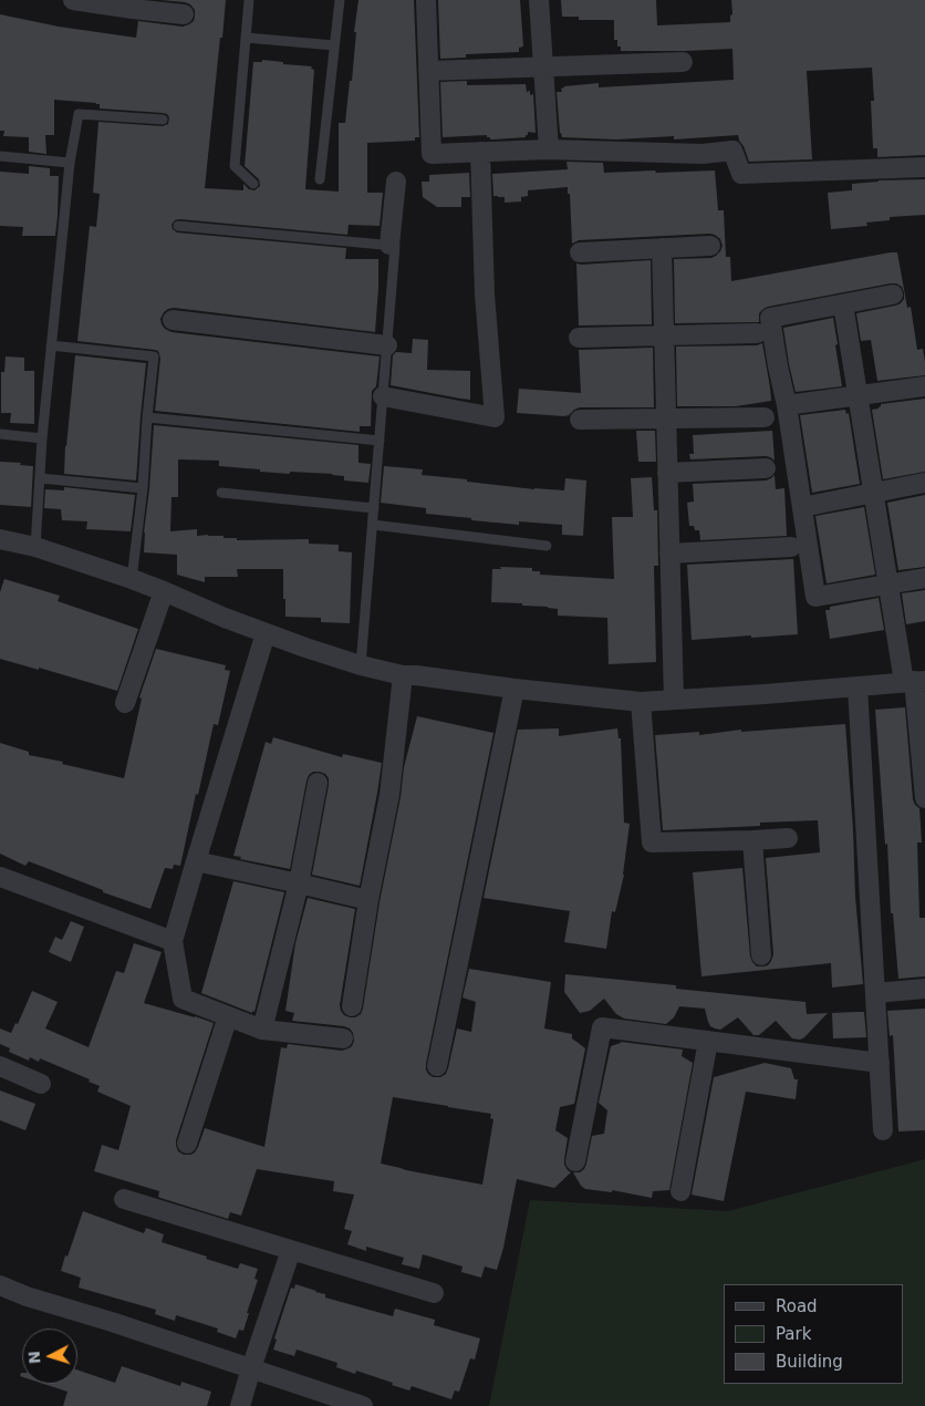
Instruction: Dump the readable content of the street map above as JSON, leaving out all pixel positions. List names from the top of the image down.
{
  "legend": ["Road", "Park", "Building"],
  "north": "left"
}
